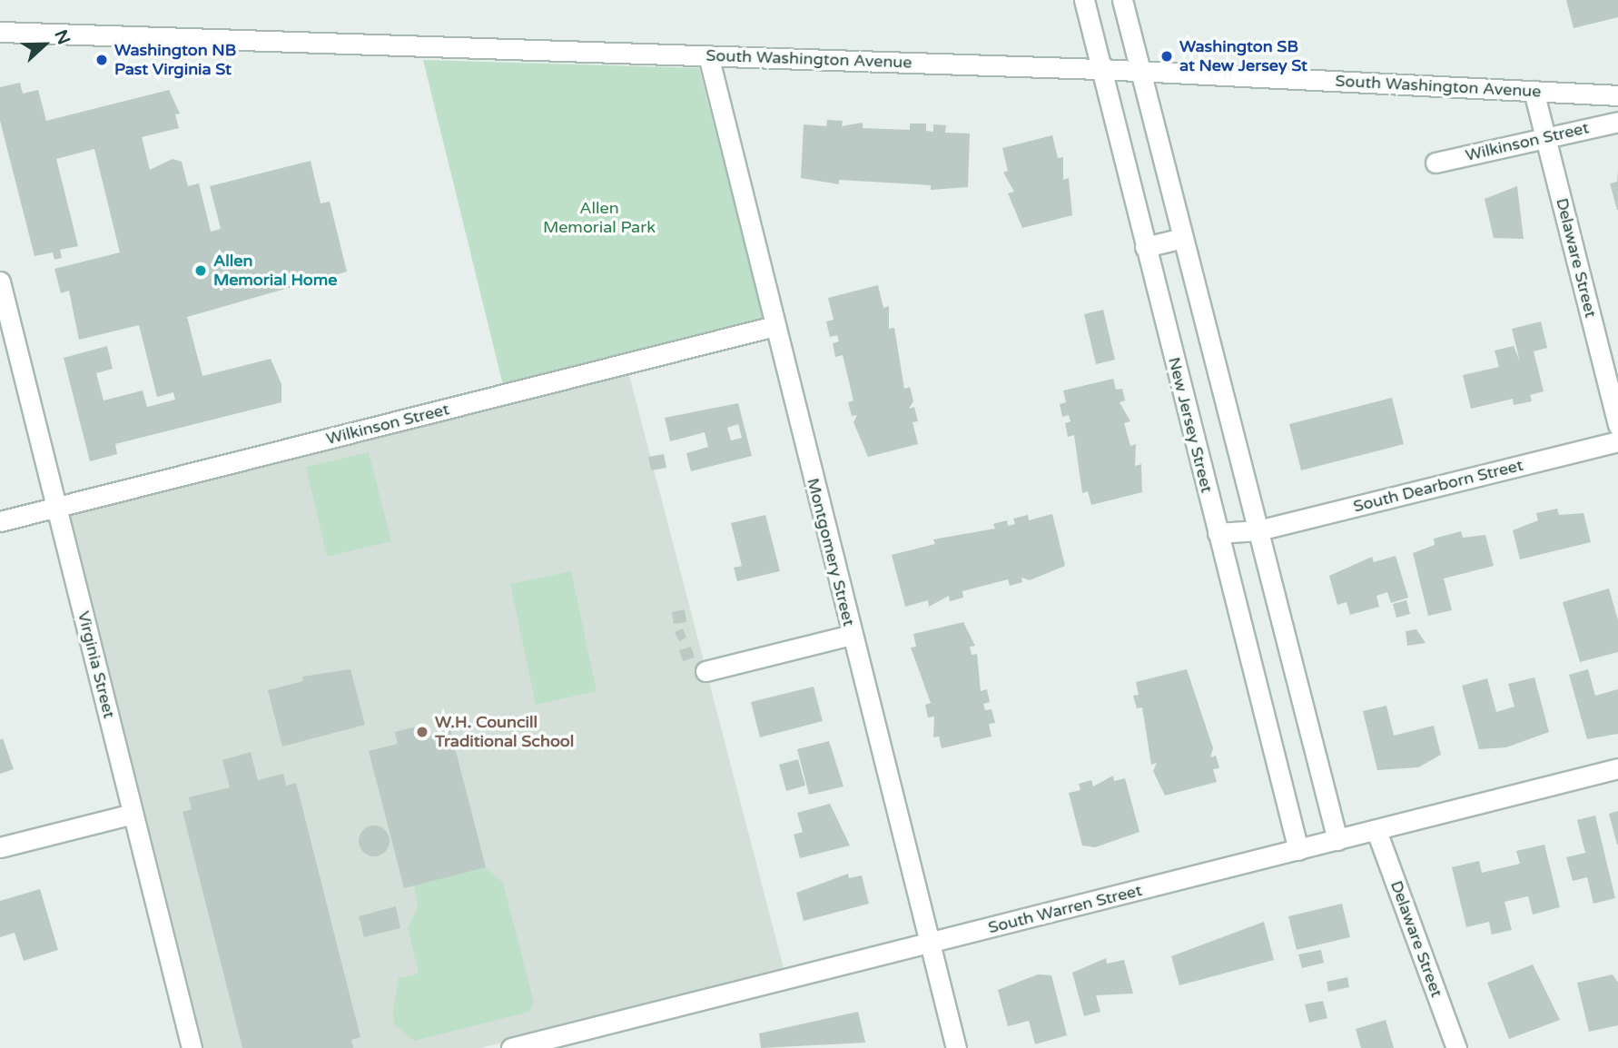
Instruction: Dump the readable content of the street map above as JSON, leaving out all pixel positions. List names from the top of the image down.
{
  "streets": {
    "street": [
      "South Washington Avenue",
      "Wilkinson Street",
      "Delaware Street",
      "New Jersey Street",
      "South Dearborn Street",
      "Montgomery Street",
      "Virginia Street",
      "South Warren Street"
    ]
  },
  "crossings": [
    ["South Washington Avenue", "Delaware Street"],
    ["South Washington Avenue", "New Jersey Street"],
    ["South Washington Avenue", "Montgomery Street"],
    ["Wilkinson Street", "Delaware Street"],
    ["Wilkinson Street", "Montgomery Street"],
    ["Wilkinson Street", "Virginia Street"],
    ["Delaware Street", "South Warren Street"],
    ["New Jersey Street", "South Dearborn Street"],
    ["New Jersey Street", "South Warren Street"],
    ["Montgomery Street", "South Warren Street"]
  ],
  "parks": ["Allen Memorial Park"],
  "places": [
    "Washington SB at New Jersey St",
    "Washington NB Past Virginia St",
    "Allen Memorial Home",
    "W.H. Councill Traditional School"
  ],
  "north": "right"
}
